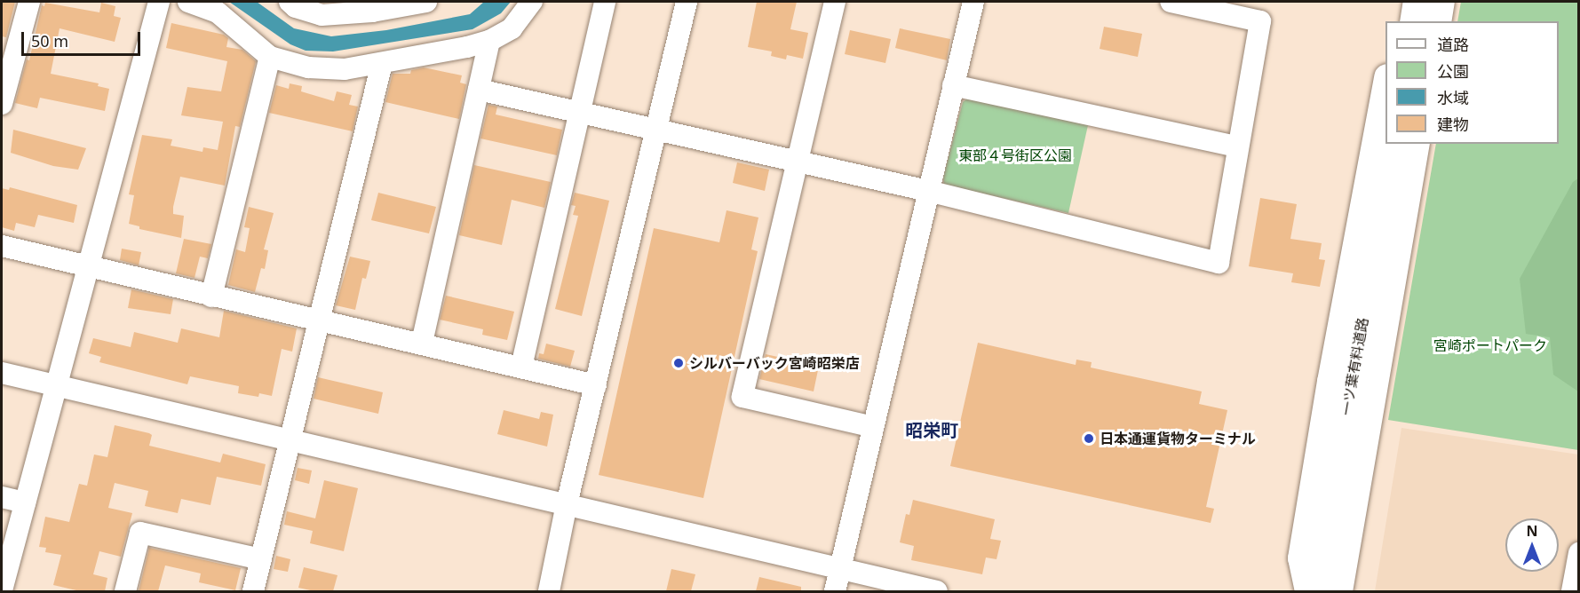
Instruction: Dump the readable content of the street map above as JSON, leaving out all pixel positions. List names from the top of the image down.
{
  "streets": {
    "main road": ["一ツ葉有料道路"]
  },
  "districts": ["昭栄町"],
  "parks": ["東部４号街区公園", "宮崎ポートパーク"],
  "places": ["シルバーバック宮崎昭栄店", "日本通運貨物ターミナル"],
  "legend": [
    "道路",
    "公園",
    "水域",
    "建物"
  ],
  "scale_bar": "50 m",
  "north": "top"
}
